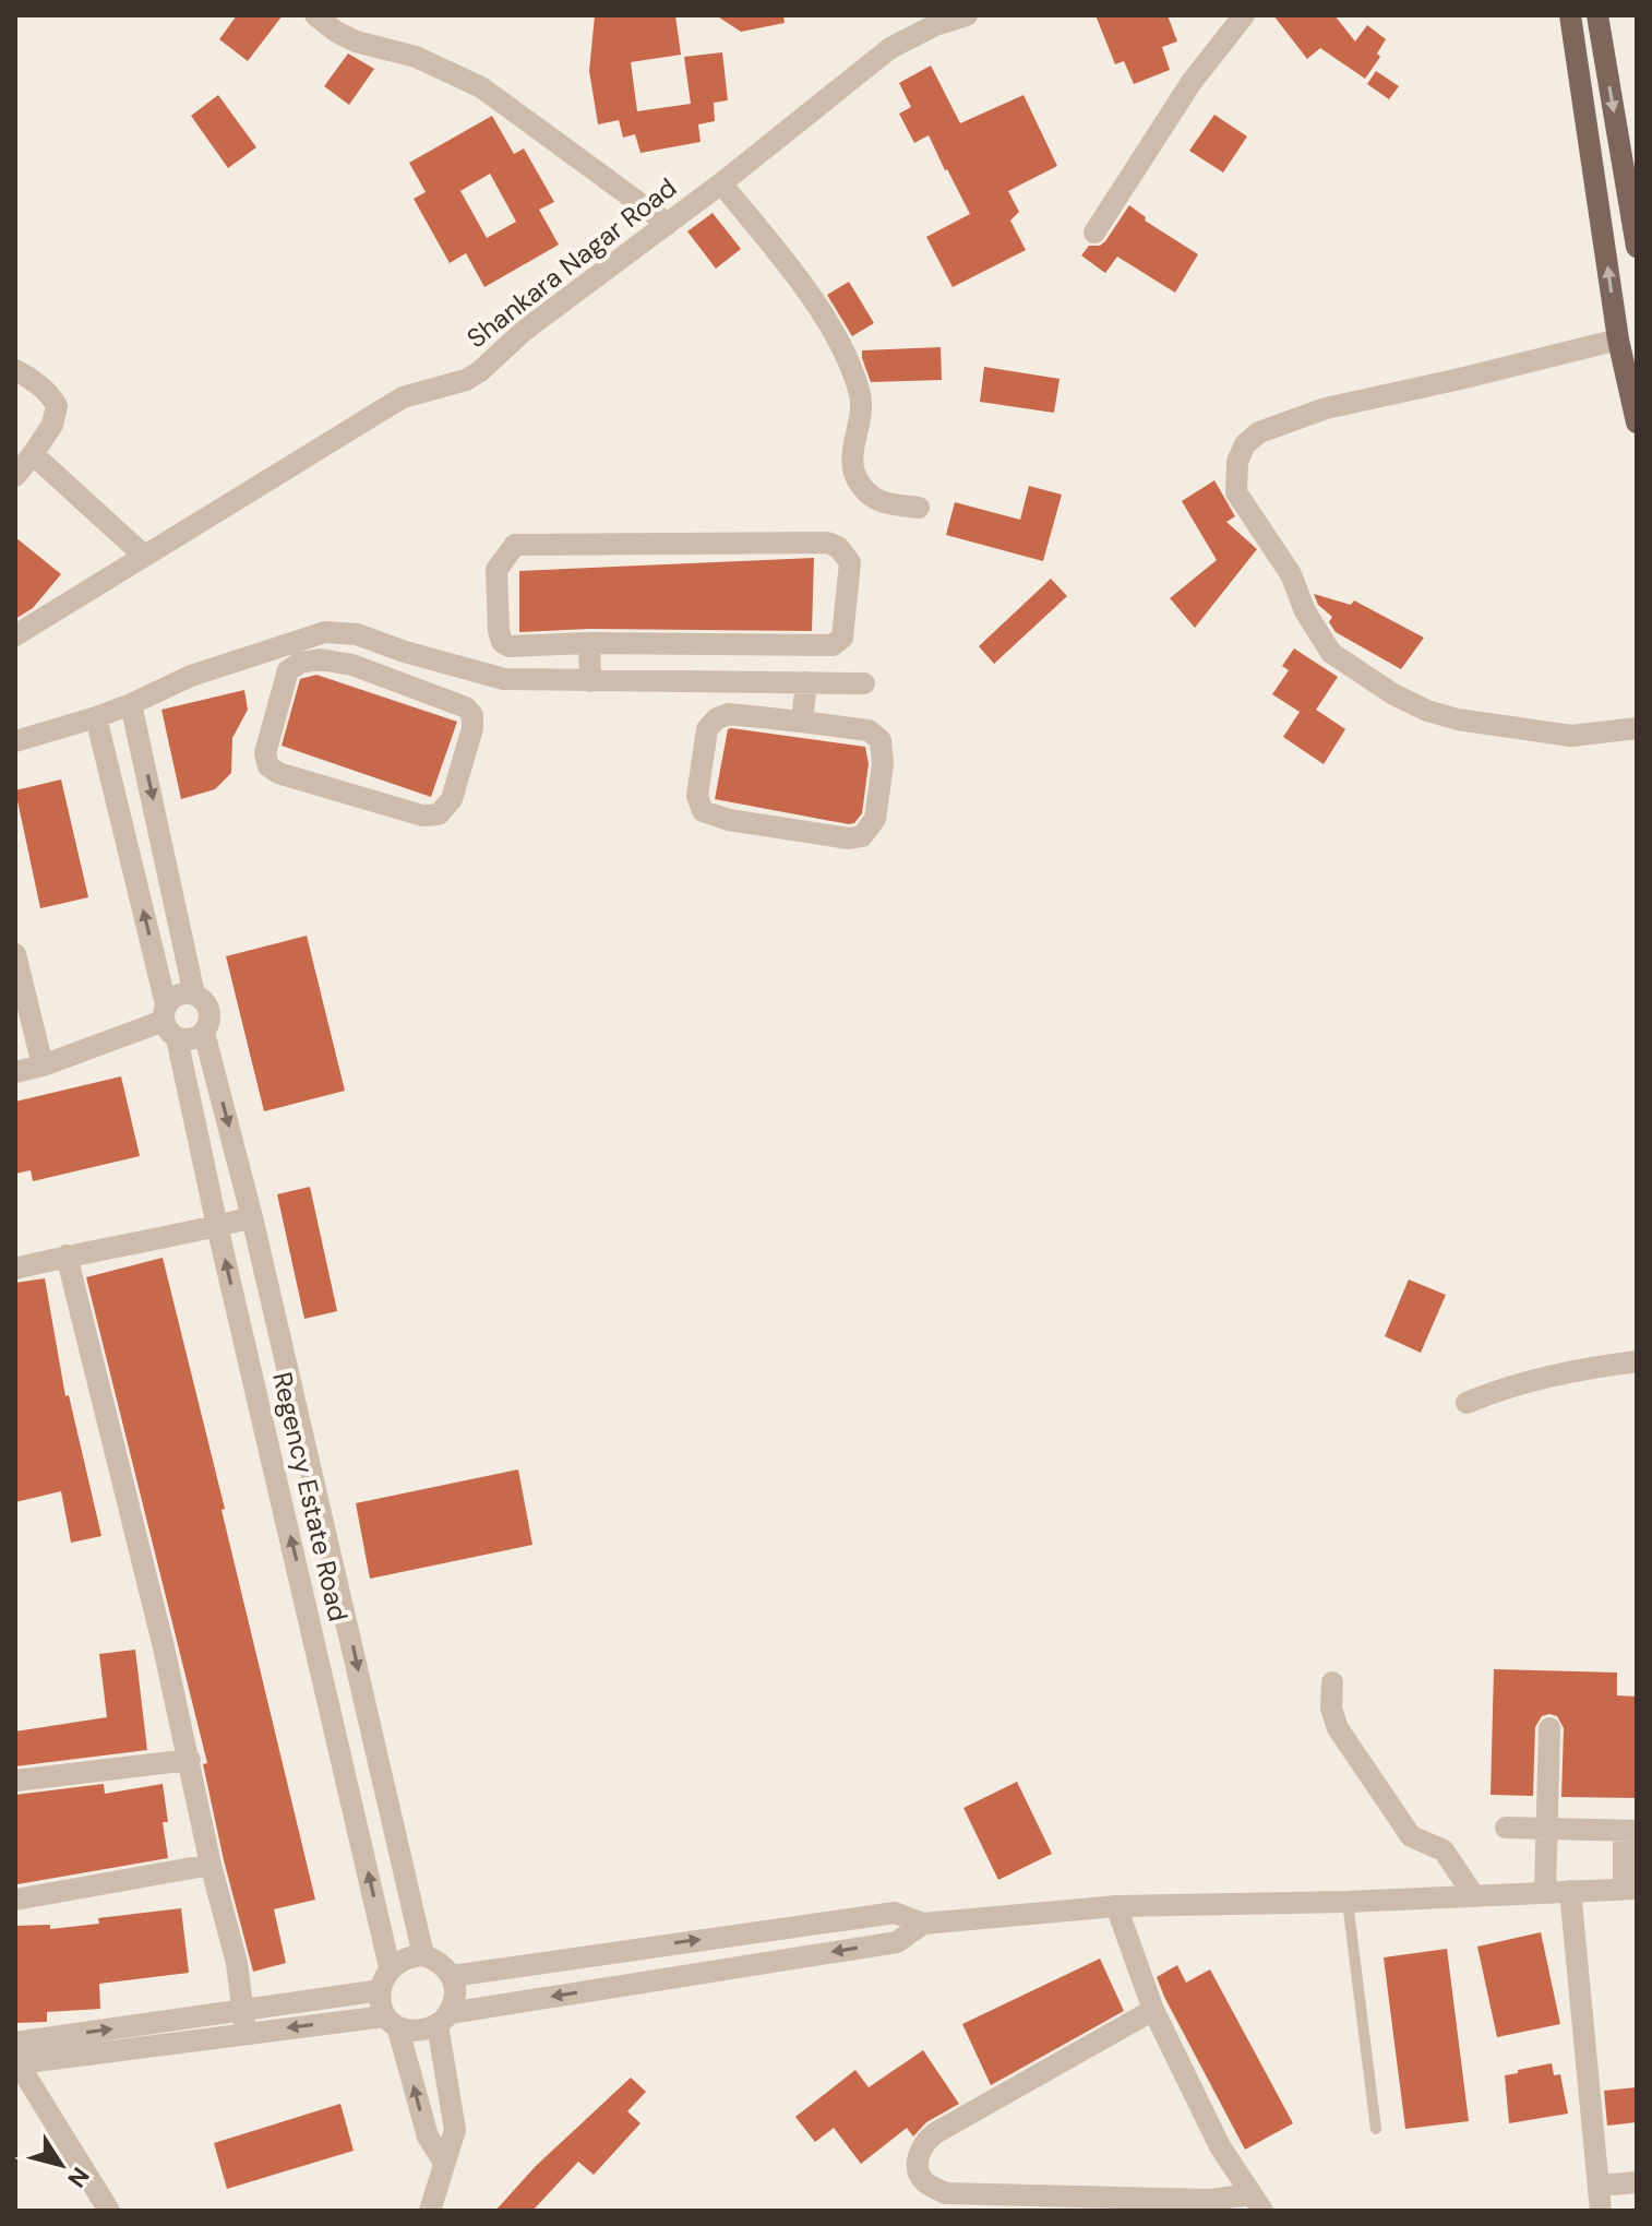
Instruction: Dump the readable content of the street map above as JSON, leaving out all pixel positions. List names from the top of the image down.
{
  "streets": {
    "street": ["Shankara Nagar Road", "Regency Estate Road"]
  },
  "north": "bottom right"
}
